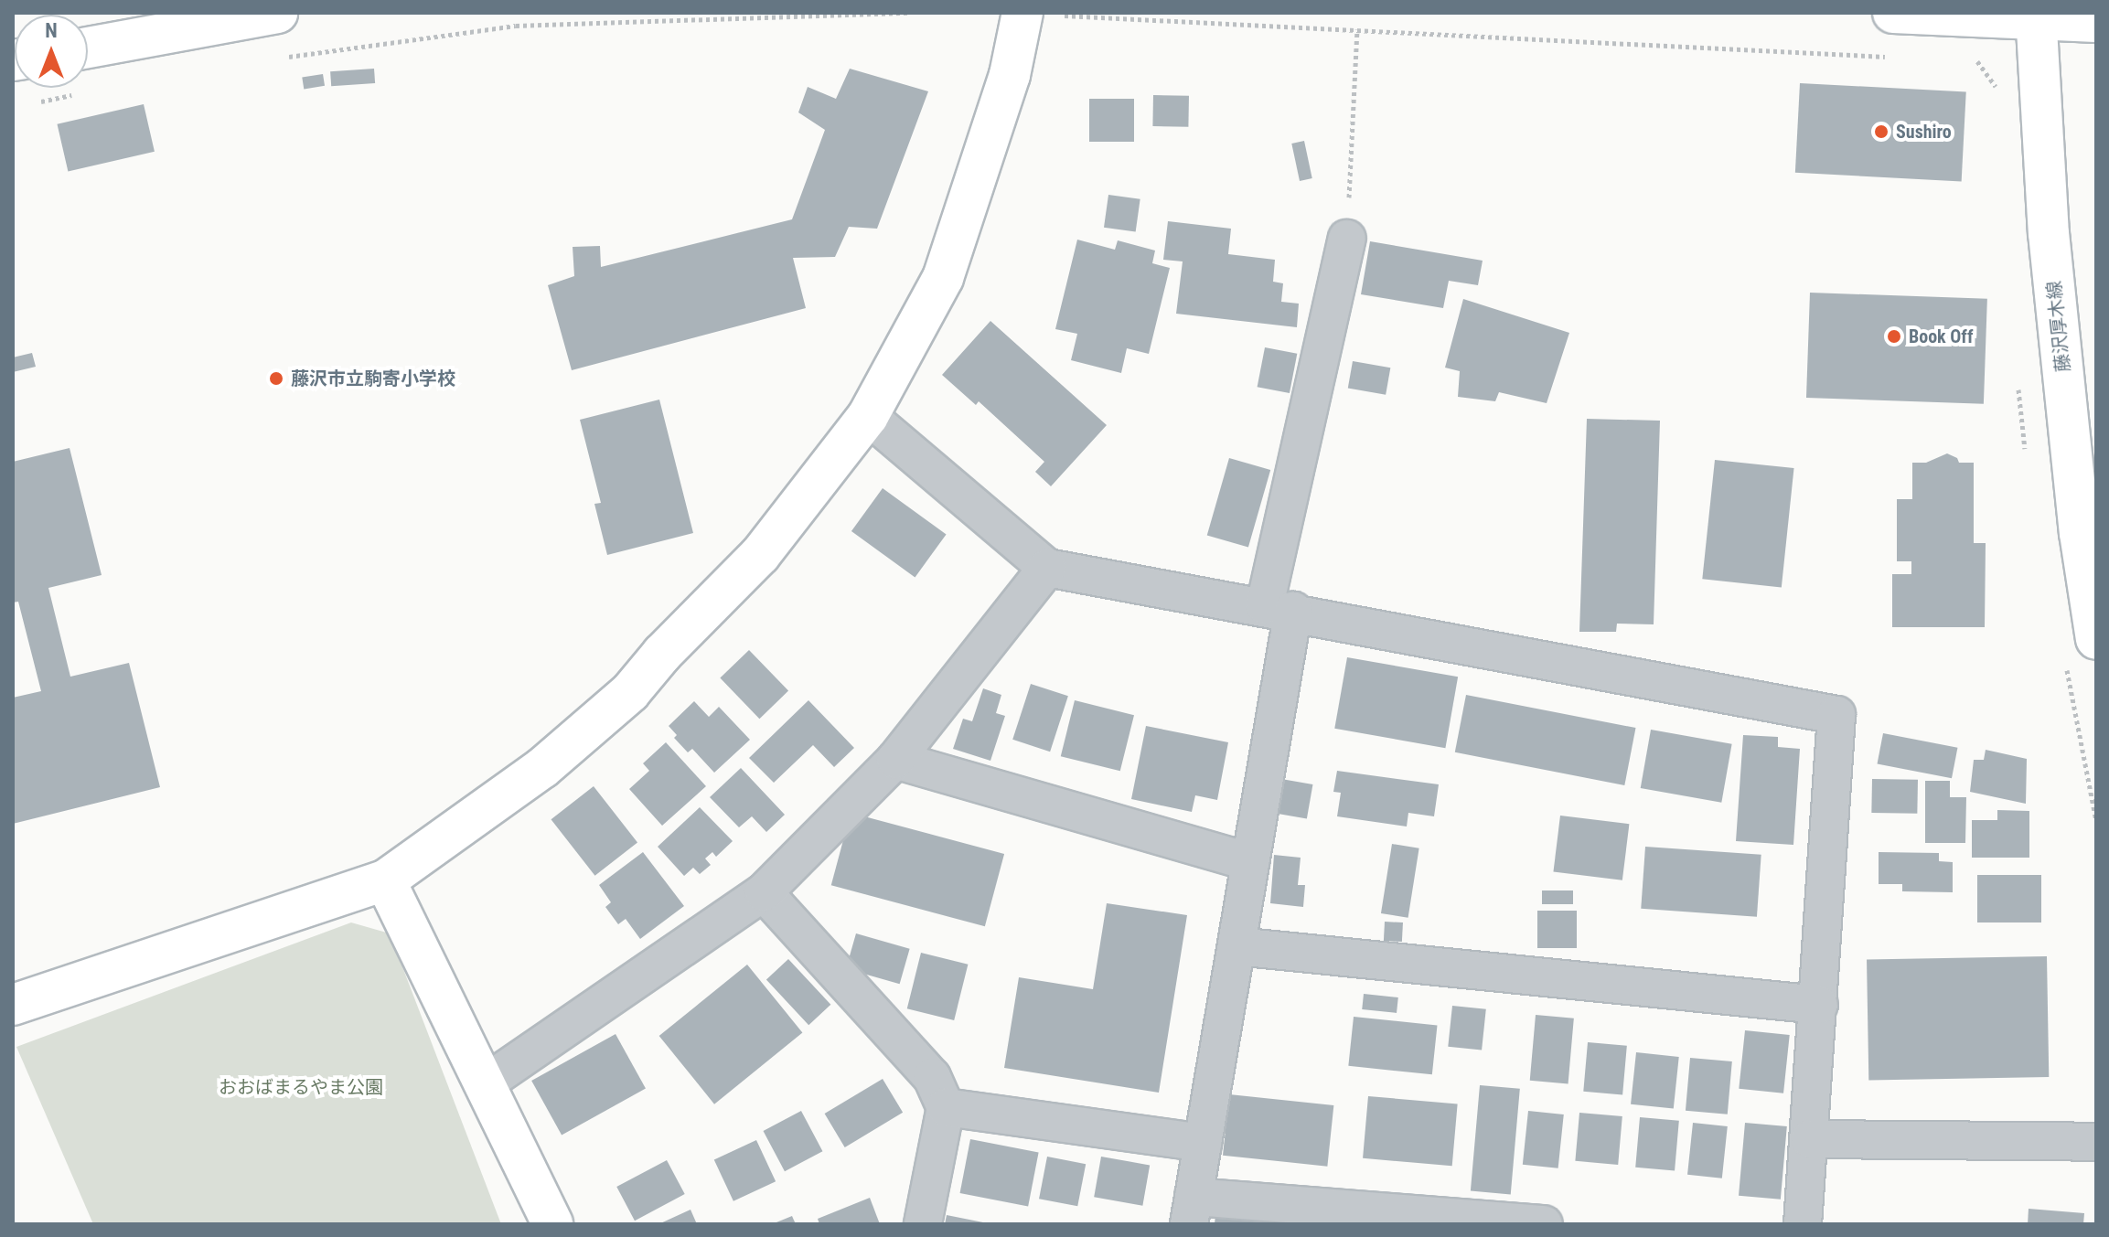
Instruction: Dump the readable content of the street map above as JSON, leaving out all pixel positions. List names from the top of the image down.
{
  "streets": {
    "street": ["藤沢厚木線"]
  },
  "parks": ["おおばまるやま公園"],
  "places": ["Sushiro", "Book Off", "藤沢市立駒寄小学校"],
  "north": "top"
}
